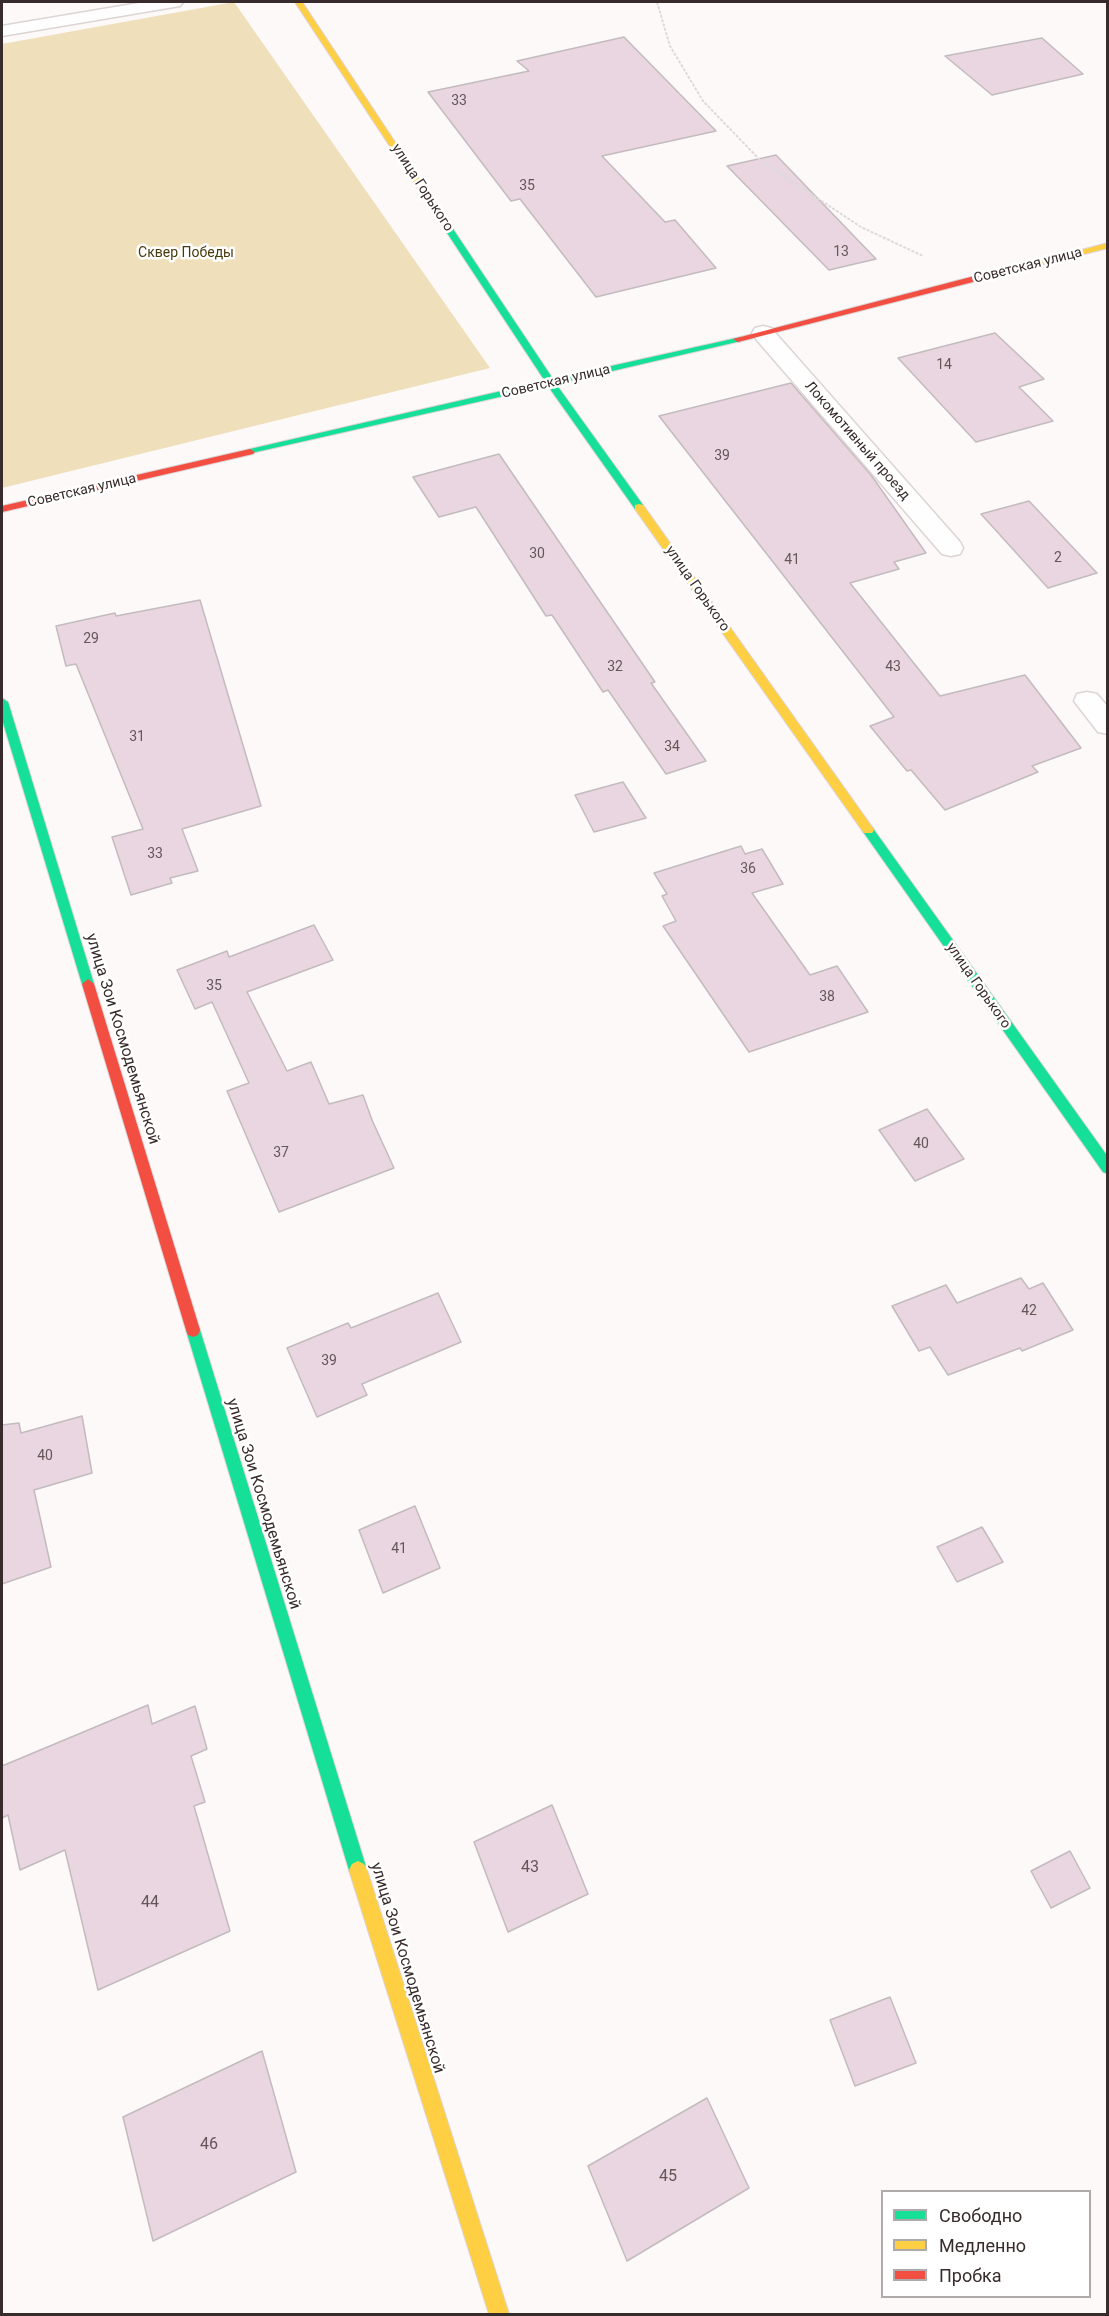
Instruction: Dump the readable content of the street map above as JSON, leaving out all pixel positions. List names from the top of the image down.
{
  "streets": {
    "street": [
      "улица Горького",
      "Советская улица",
      "Локомотивный проезд",
      "улица Зои Космодемьянской"
    ]
  },
  "crossings": [
    ["улица Горького", "Советская улица"],
    ["Советская улица", "Локомотивный проезд"]
  ],
  "parks": ["Сквер Победы"],
  "house_numbers": [
    "33",
    "35",
    "13",
    "14",
    "39",
    "30",
    "2",
    "41",
    "29",
    "32",
    "43",
    "31",
    "34",
    "33",
    "36",
    "35",
    "38",
    "40",
    "37",
    "42",
    "39",
    "40",
    "41",
    "43",
    "44",
    "46",
    "45"
  ],
  "legend": ["Свободно", "Медленно", "Пробка"]
}
